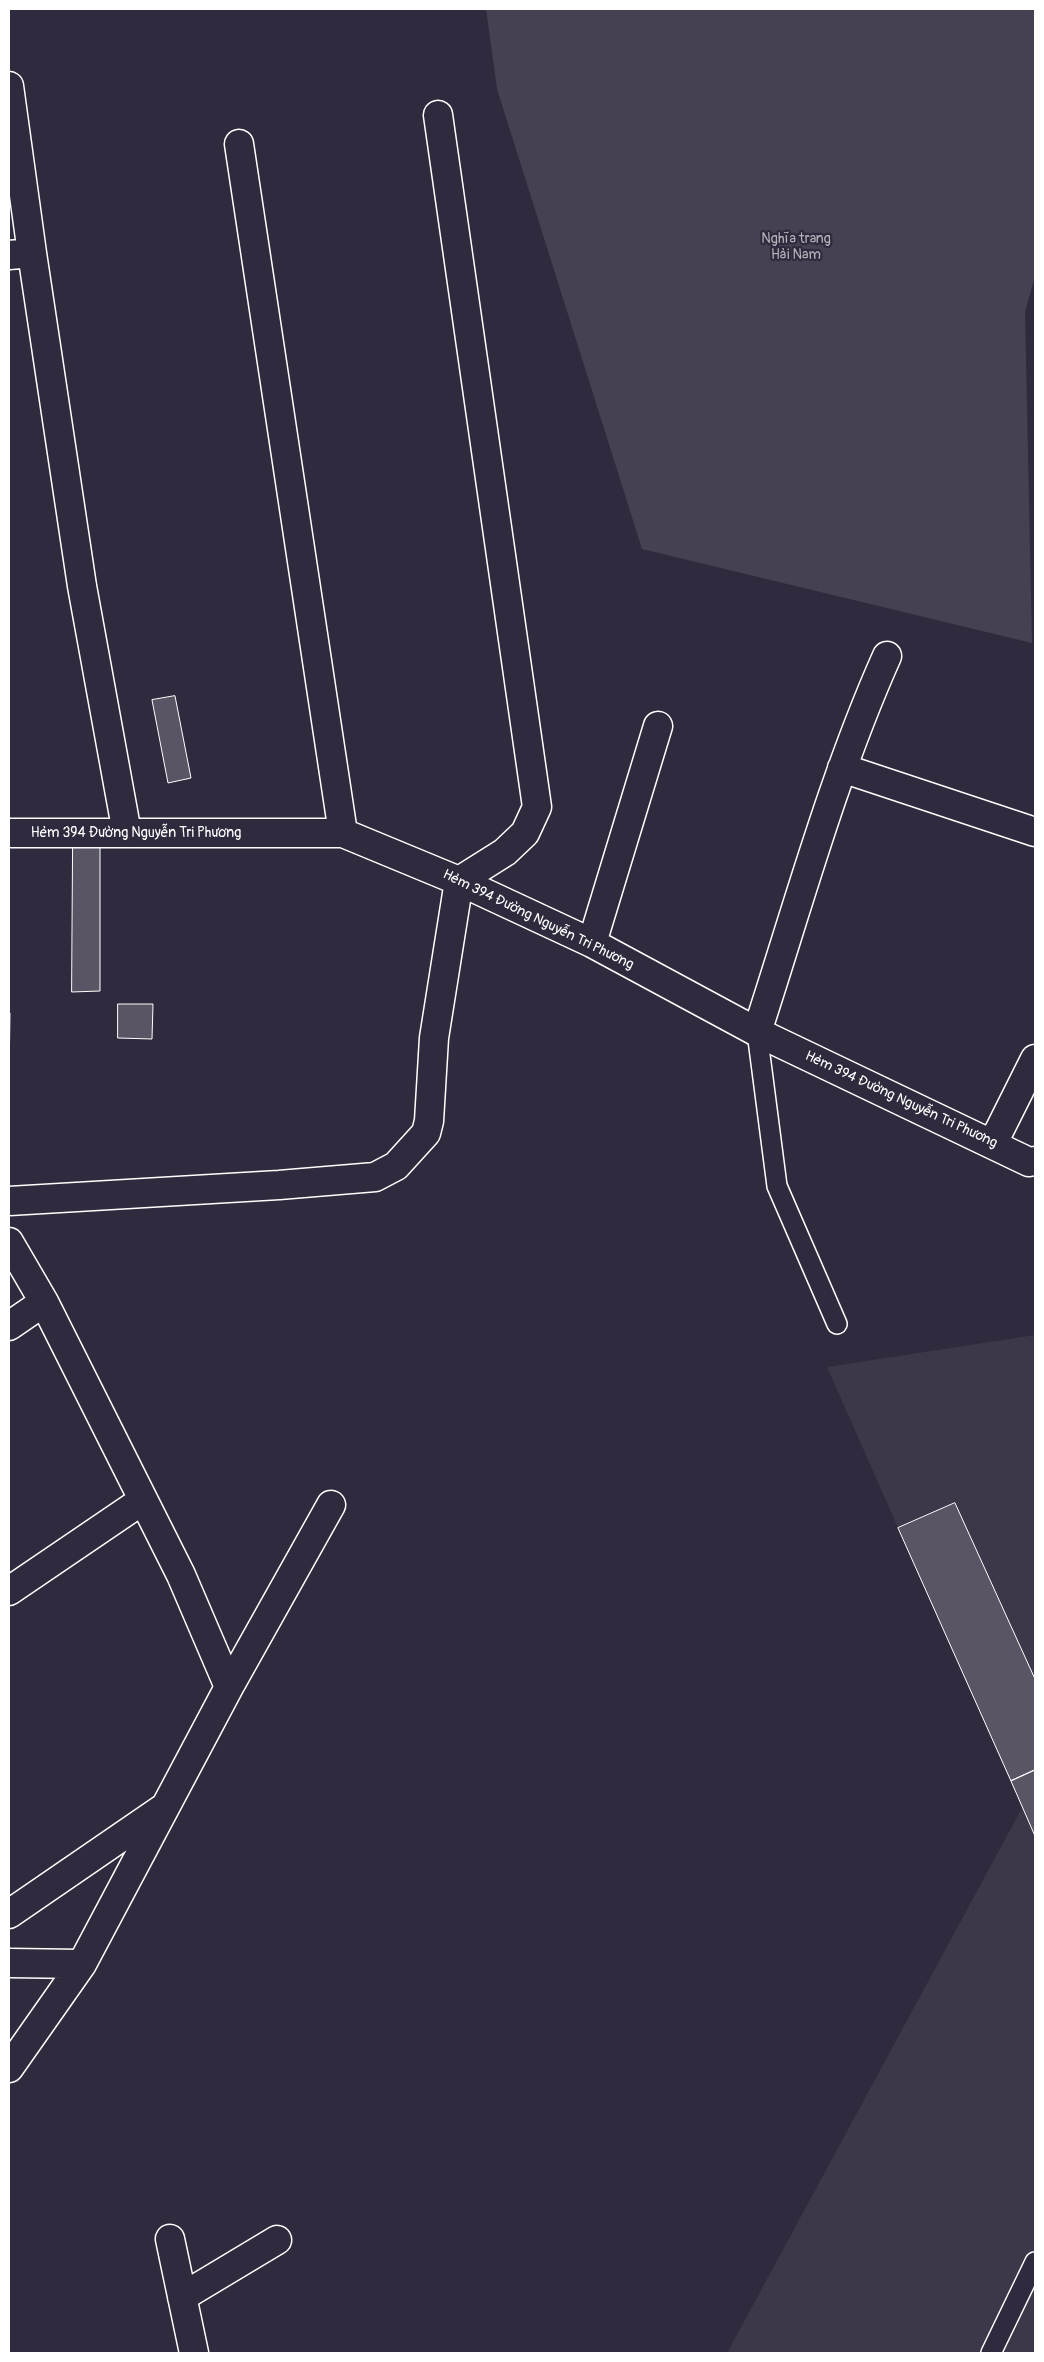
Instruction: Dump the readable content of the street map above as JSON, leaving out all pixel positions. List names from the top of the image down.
{
  "streets": {
    "street": ["Hẻm 394 Đường Nguyễn Tri Phương"]
  },
  "parks": ["Nghĩa trang Hải Nam"]
}
